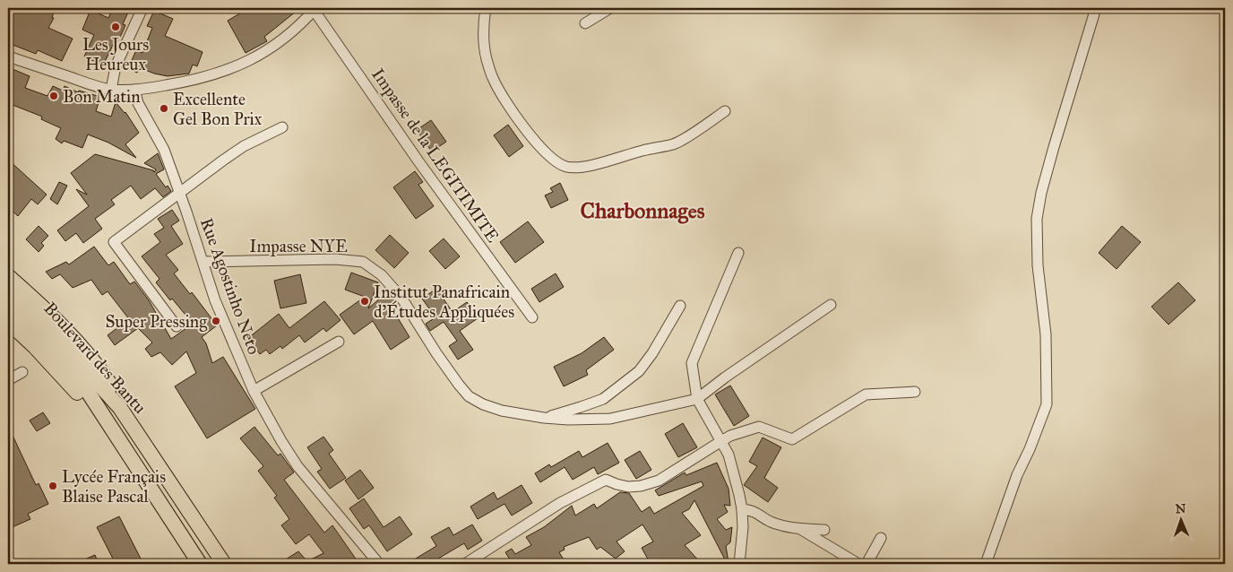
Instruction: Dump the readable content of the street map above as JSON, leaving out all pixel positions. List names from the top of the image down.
{
  "streets": {
    "highway": ["Boulevard des Bantu"],
    "street": ["Impasse de la LEGITIMITE", "Impasse NYE", "Rue Agostinho Neto"]
  },
  "crossings": [
    ["Impasse NYE", "Rue Agostinho Neto"]
  ],
  "districts": ["Charbonnages"],
  "places": [
    "Les Jours Heureux",
    "Bon Matin",
    "Excellente Gel Bon Prix",
    "Institut Panafricain d'Études Appliquées",
    "Super Pressing",
    "Lycée Français Blaise Pascal"
  ],
  "north": "top"
}
